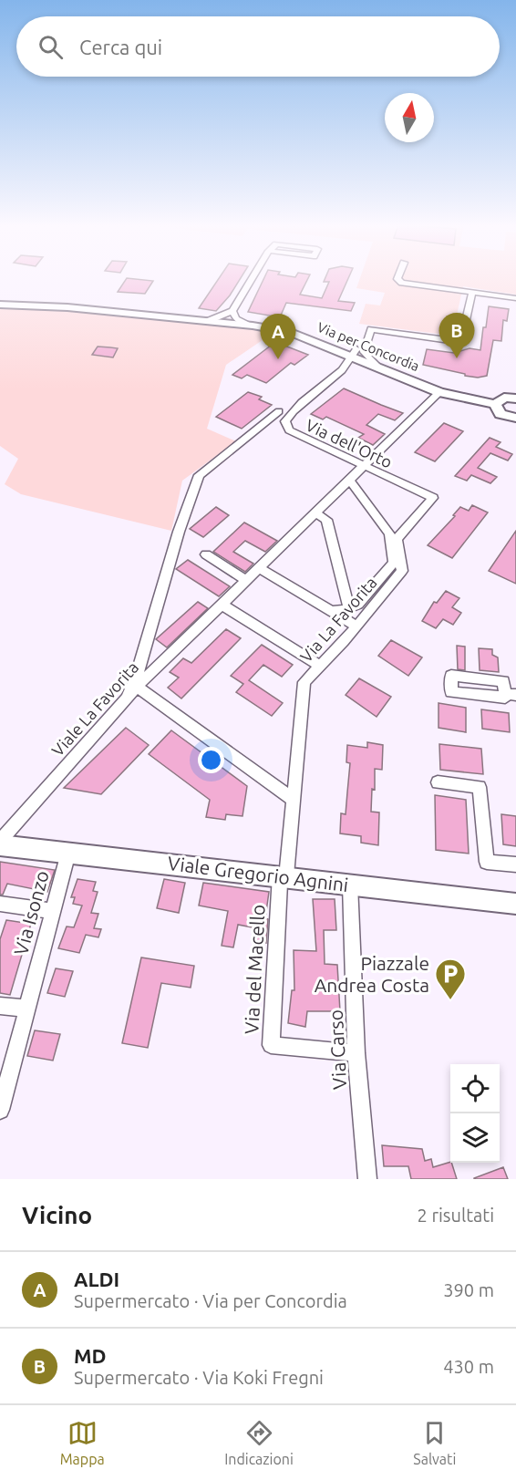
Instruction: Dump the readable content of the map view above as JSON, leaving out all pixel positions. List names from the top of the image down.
{
  "streets": {
    "main road": ["Via per Concordia", "Viale Gregorio Agnini"],
    "street": [
      "Via dell'Orto",
      "Via La Favorita",
      "Viale La Favorita",
      "Via Isonzo",
      "Via del Macello",
      "Via Carso"
    ]
  },
  "crossings": [
    ["Via per Concordia", "Via dell'Orto"],
    ["Via per Concordia", "Viale La Favorita"],
    ["Via dell'Orto", "Via La Favorita"],
    ["Via dell'Orto", "Viale La Favorita"],
    ["Via La Favorita", "Viale Gregorio Agnini"],
    ["Via La Favorita", "Via del Macello"],
    ["Viale La Favorita", "Viale Gregorio Agnini"],
    ["Viale Gregorio Agnini", "Via Isonzo"],
    ["Viale Gregorio Agnini", "Via del Macello"],
    ["Viale Gregorio Agnini", "Via Carso"],
    ["Via del Macello", "Via Carso"]
  ],
  "places": {
    "parking": ["Piazzale Andrea Costa"]
  },
  "north": "top",
  "page": {
    "search": "Cerca qui",
    "pins": ["B", "A"],
    "heading": ["Vicino", "2 risultati"],
    "list": [
      {
        "mark": "A",
        "name": "ALDI",
        "note": "Supermercato · Via per Concordia",
        "value": "390 m"
      },
      {
        "mark": "B",
        "name": "MD",
        "note": "Supermercato · Via Koki Fregni",
        "value": "430 m"
      }
    ],
    "nav": ["Mappa", "Indicazioni", "Salvati"]
  }
}
